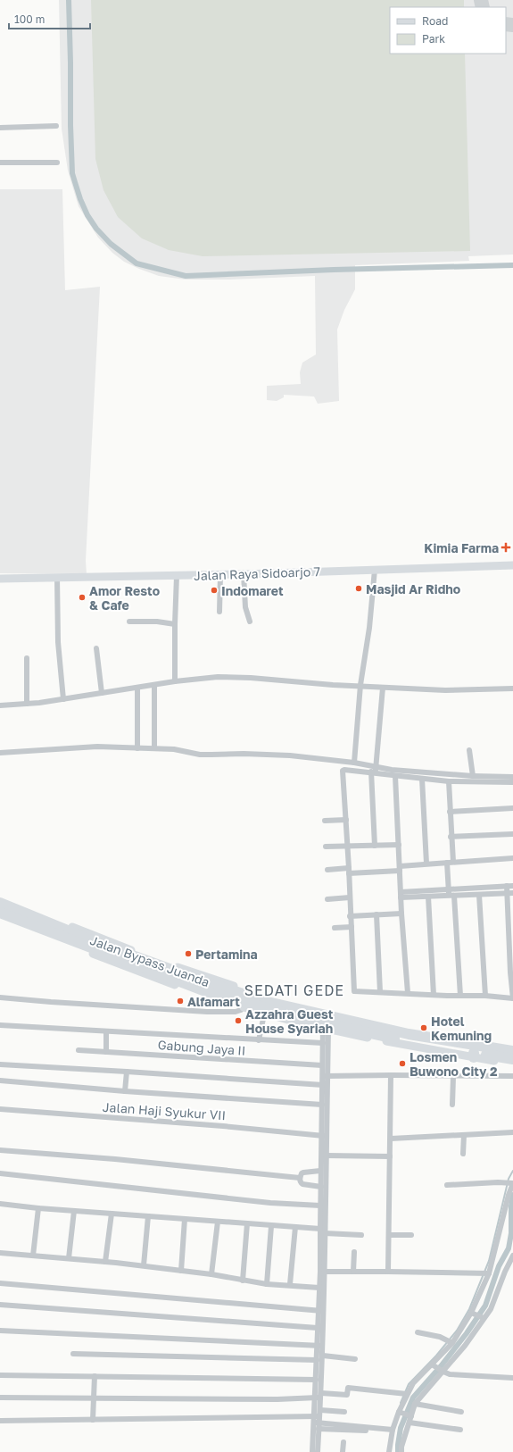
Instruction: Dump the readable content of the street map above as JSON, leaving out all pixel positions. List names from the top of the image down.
{
  "streets": {
    "highway": ["Jalan Bypass Juanda"],
    "street": ["Jalan Raya Sidoarjo 7", "Gabung Jaya II", "Jalan Haji Syukur VII"]
  },
  "districts": ["SEDATI GEDE"],
  "places": {
    "health": ["Kimia Farma"],
    "other": [
      "Masjid Ar Ridho",
      "Indomaret",
      "Amor Resto & Cafe",
      "Pertamina",
      "Alfamart",
      "Azzahra Guest House Syariah",
      "Hotel Kemuning",
      "Losmen Buwono City 2"
    ]
  },
  "legend": ["Road", "Park"],
  "scale_bar": "100 m"
}
